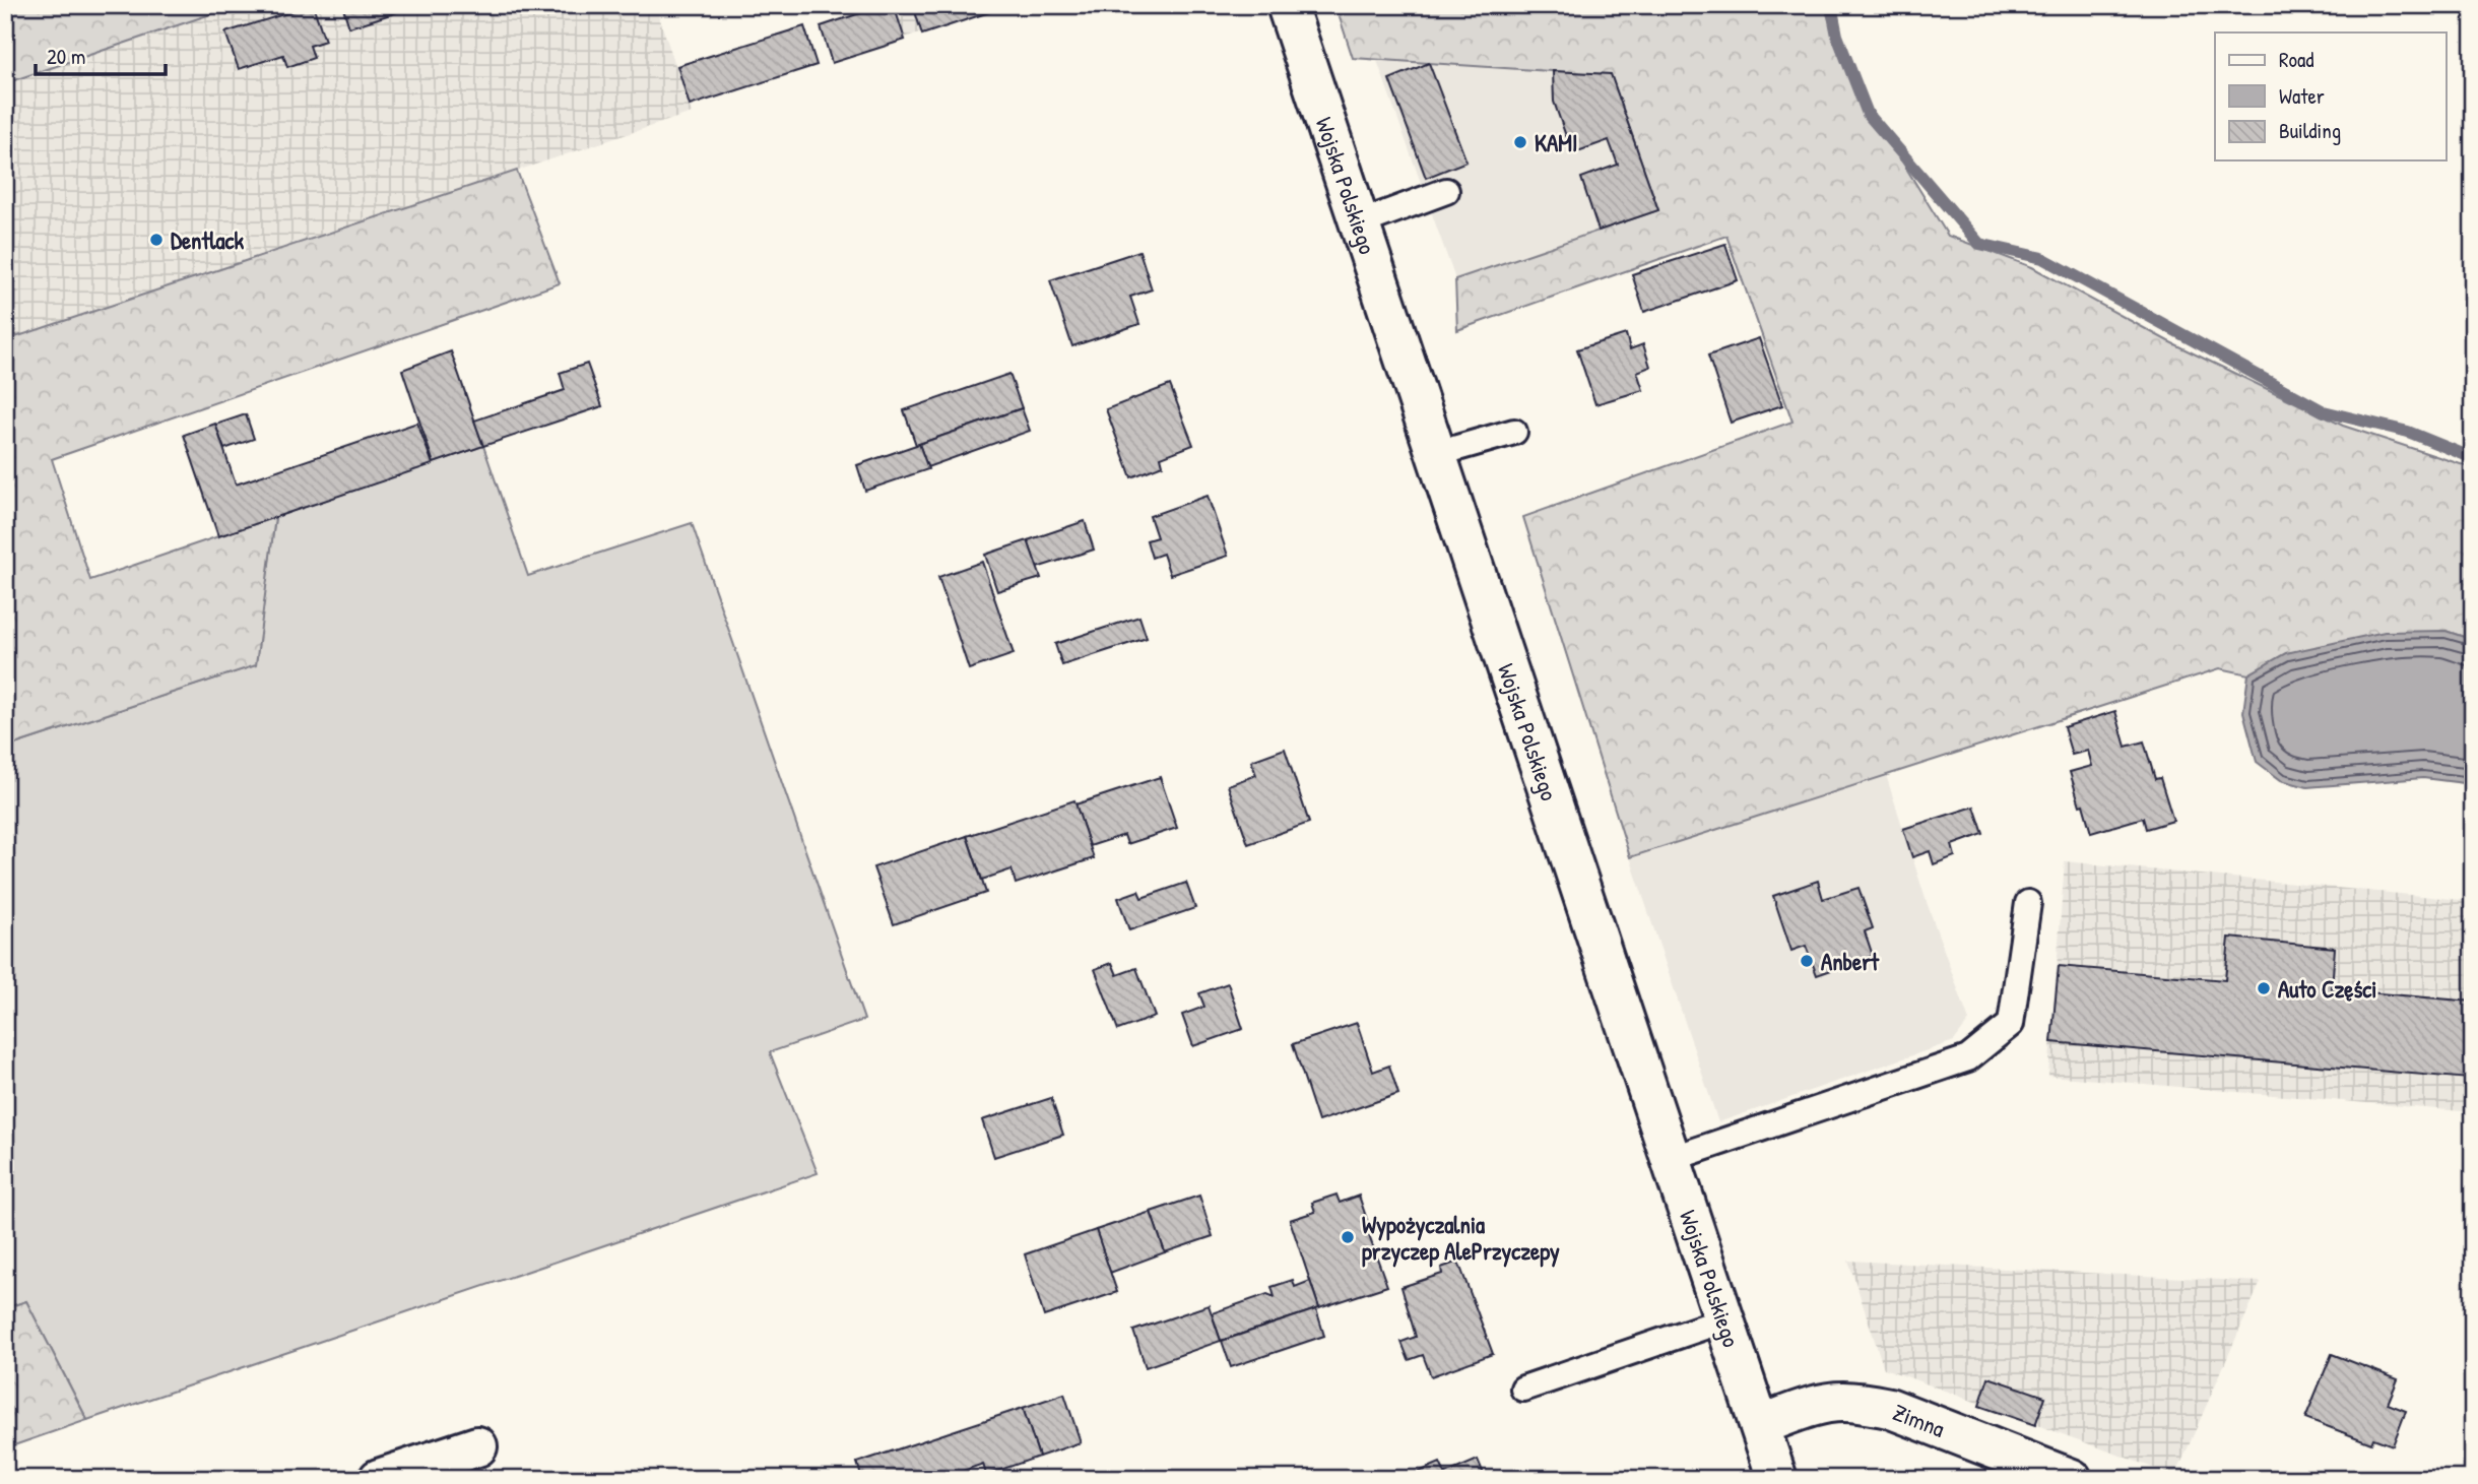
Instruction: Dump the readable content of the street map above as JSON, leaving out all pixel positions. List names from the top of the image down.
{
  "streets": {
    "main road": ["Wojska Polskiego", "Zimna"]
  },
  "crossings": [
    ["Wojska Polskiego", "Zimna"]
  ],
  "places": [
    "KAMI",
    "Dentlack",
    "Anbert",
    "Auto Części",
    "Wypożyczalnia przyczep AlePrzyczepy"
  ],
  "legend": ["Road", "Water", "Building"],
  "scale_bar": "20 m"
}
